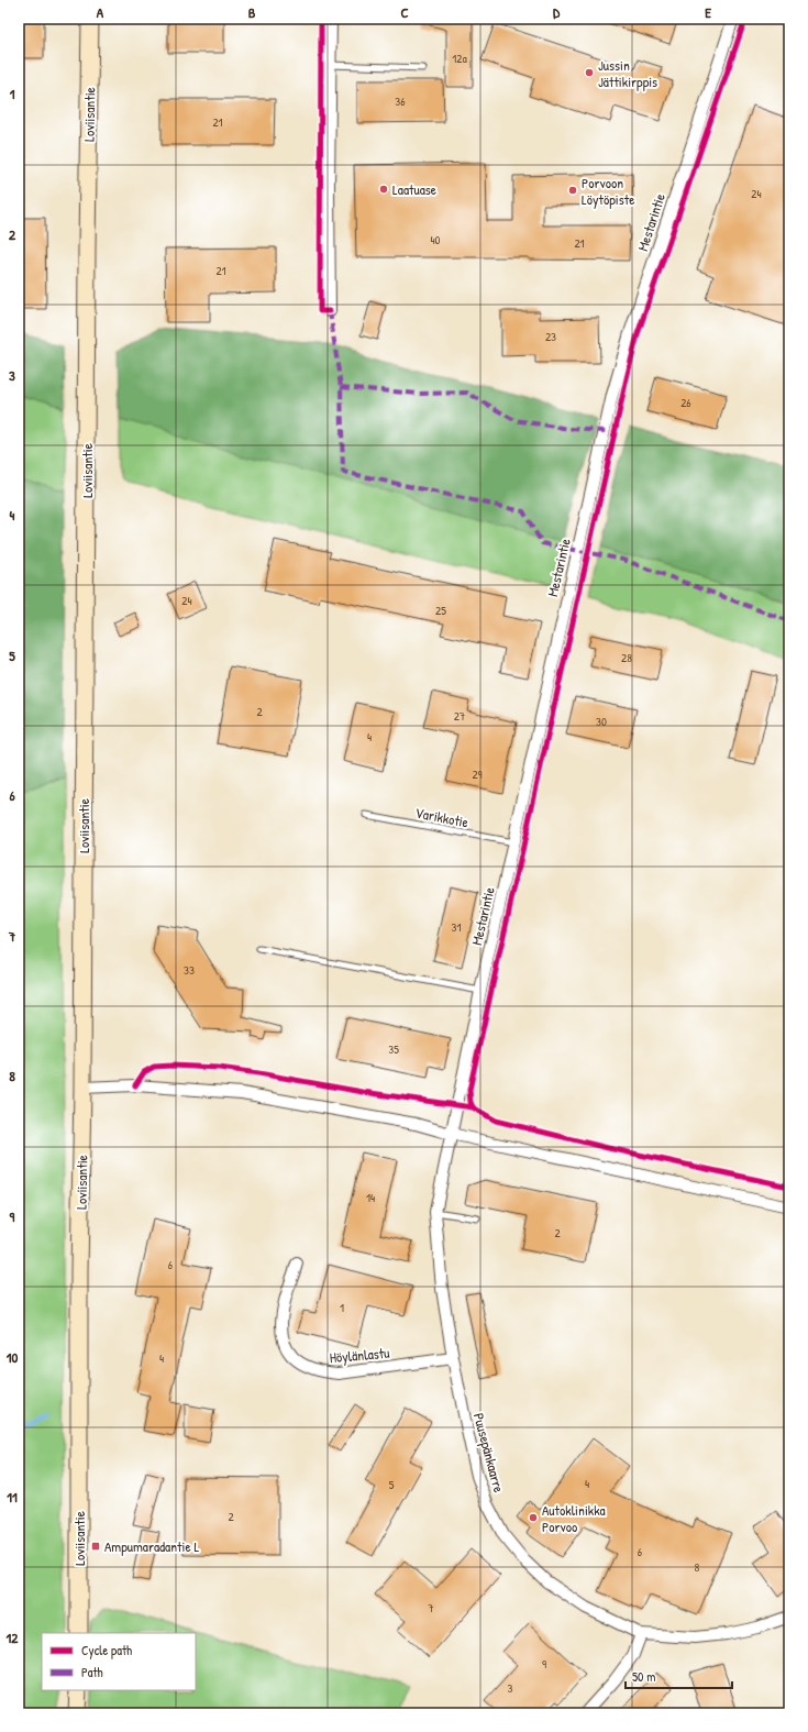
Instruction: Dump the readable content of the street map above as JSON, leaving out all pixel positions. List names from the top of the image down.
{
  "streets": {
    "main road": ["Loviisantie"],
    "street": ["Mestarintie", "Höylänlastu", "Puusepänkaarre"],
    "lane": ["Varikkotie"]
  },
  "crossings": [
    ["Mestarintie", "Varikkotie"],
    ["Mestarintie", "Puusepänkaarre"],
    ["Höylänlastu", "Puusepänkaarre"]
  ],
  "places": {
    "other": [
      "Jussin Jättikirppis",
      "Laatuase",
      "Porvoon Löytöpiste",
      "Autoklinikka Porvoo"
    ],
    "transit": ["Ampumaradantie L"]
  },
  "house_numbers": [
    "12a",
    "36",
    "21",
    "24",
    "40",
    "21",
    "21",
    "23",
    "26",
    "24",
    "25",
    "28",
    "2",
    "27",
    "30",
    "4",
    "29",
    "31",
    "33",
    "35",
    "14",
    "2",
    "6",
    "1",
    "4",
    "4",
    "5",
    "2",
    "6",
    "8",
    "7",
    "9",
    "3"
  ],
  "legend": ["Cycle path", "Path"],
  "scale_bar": "50 m",
  "grid": {
    "columns": [
      "A",
      "B",
      "C",
      "D",
      "E"
    ],
    "rows": [
      "1",
      "2",
      "3",
      "4",
      "5",
      "6",
      "7",
      "8",
      "9",
      "10",
      "11",
      "12"
    ]
  }
}
